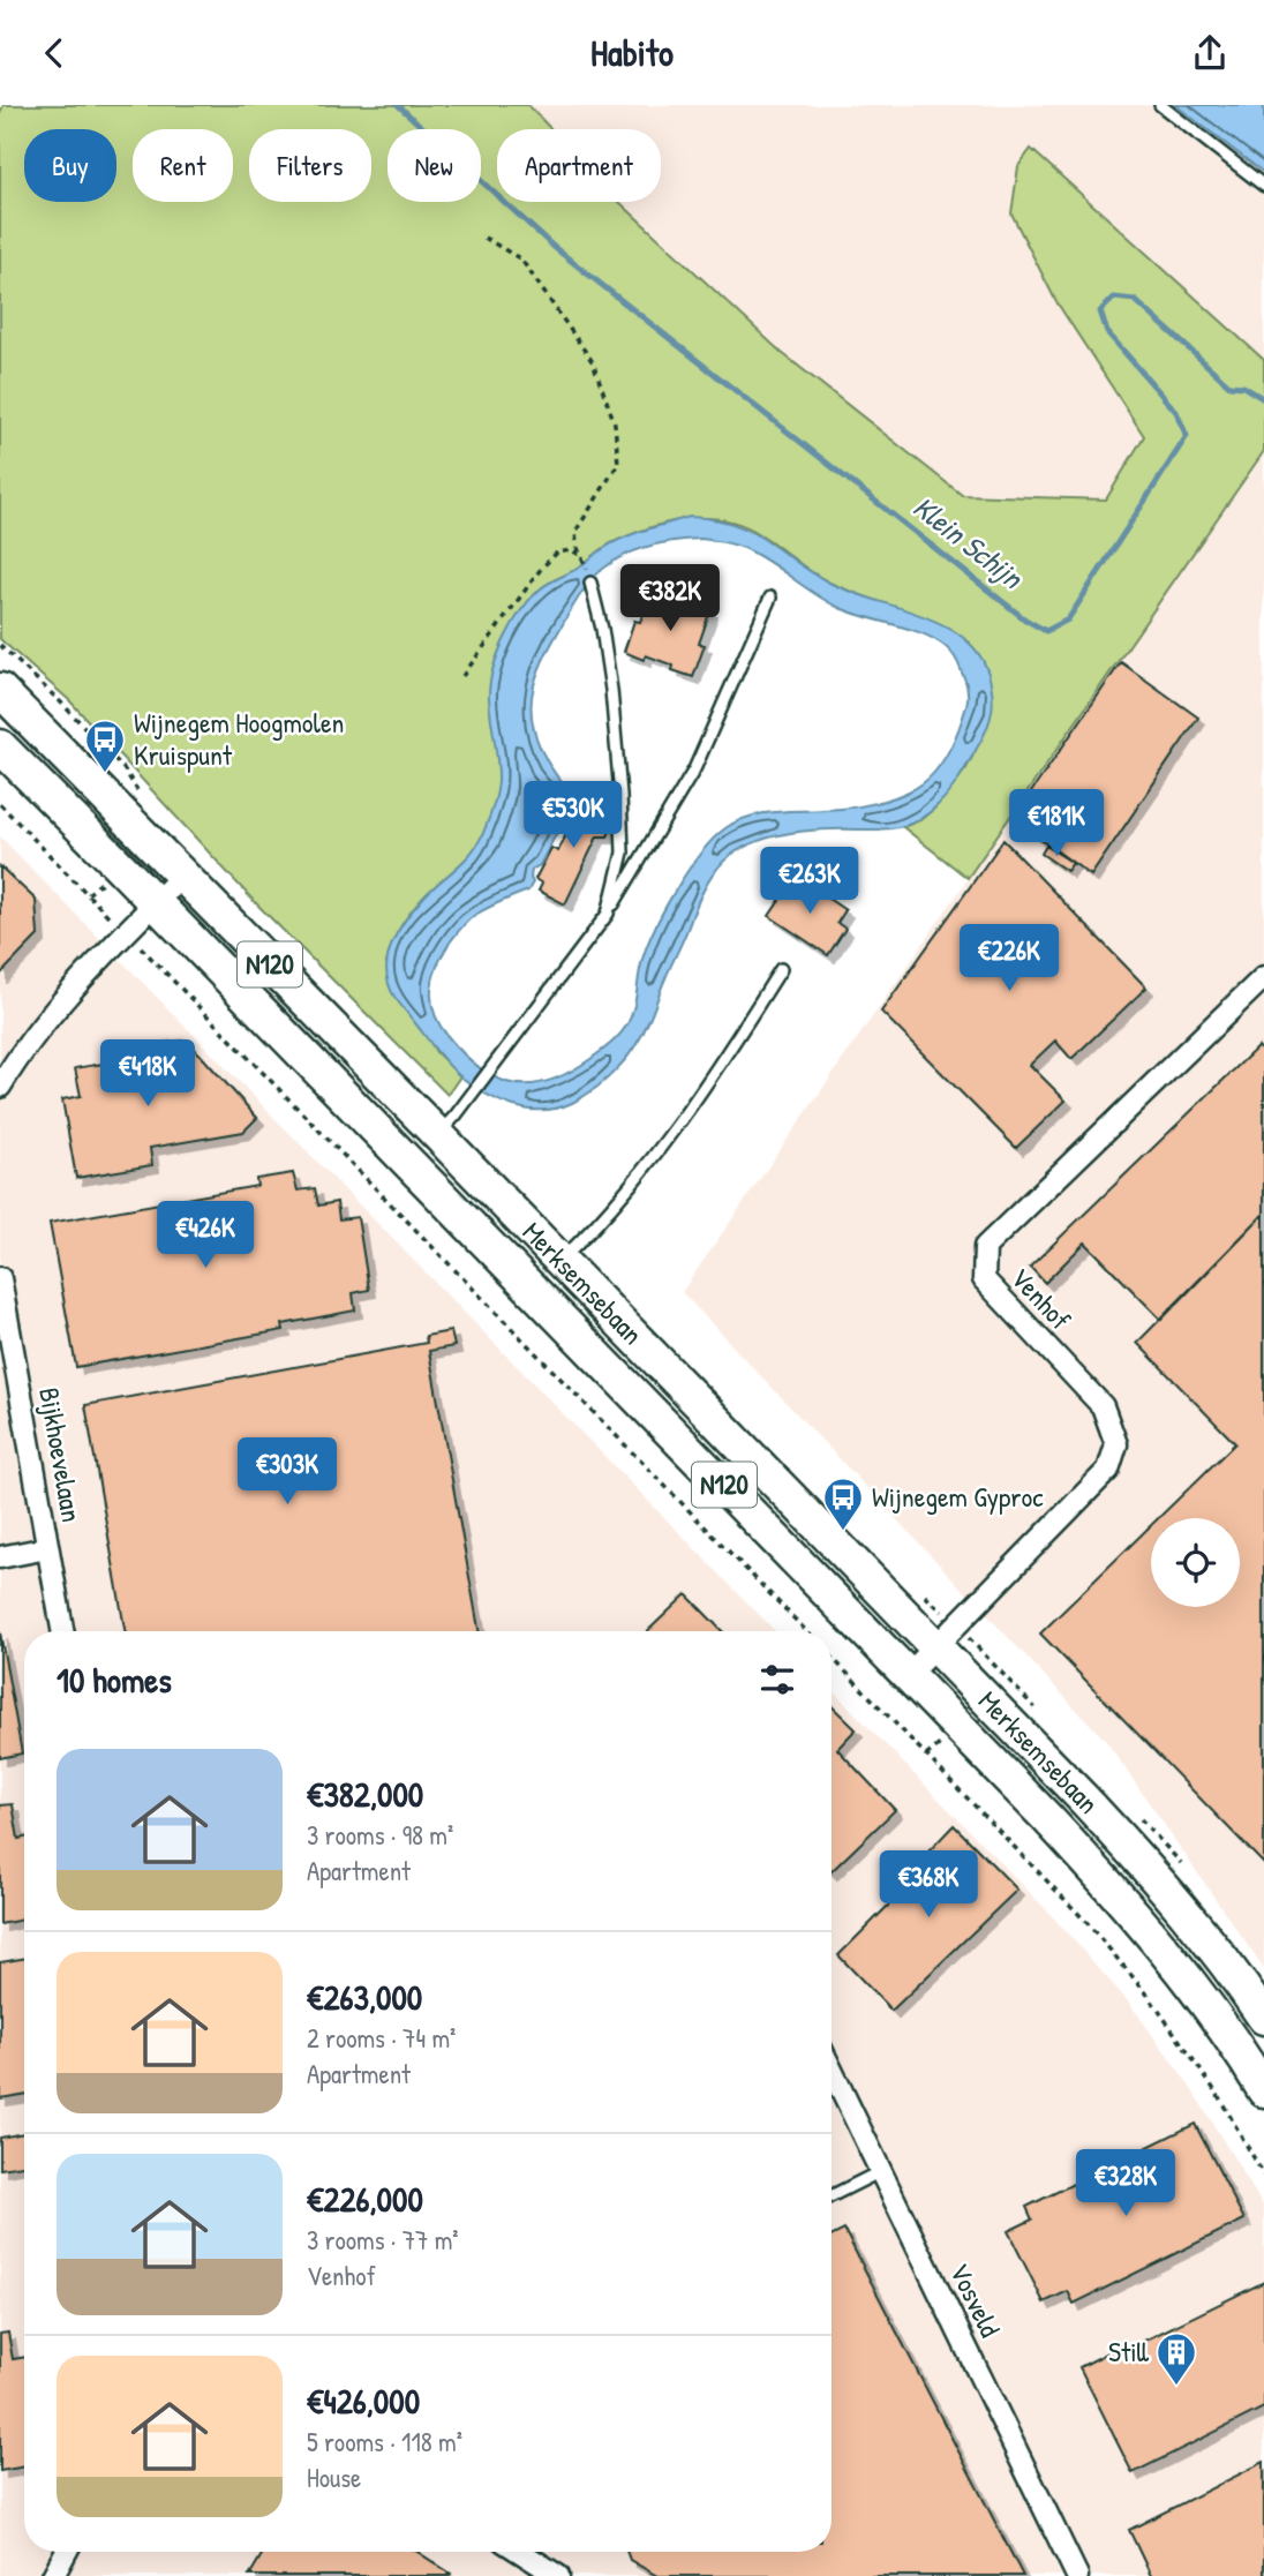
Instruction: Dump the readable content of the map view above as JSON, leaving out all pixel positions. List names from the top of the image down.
{
  "streets": {
    "main road": ["N120", "Merksemsebaan"],
    "street": ["Venhof", "Bijkhoevelaan", "Vosveld"]
  },
  "crossings": [
    ["Merksemsebaan", "Venhof"]
  ],
  "water": ["Klein Schijn"],
  "places": {
    "bus stop": ["Wijnegem Hoogmolen Kruispunt", "Wijnegem Gyproc"],
    "building": ["Still"]
  },
  "page": {
    "header": "Habito",
    "chip": [
      "Buy",
      "Rent",
      "Filters",
      "New",
      "Apartment"
    ],
    "price": [
      "€382K",
      "€530K",
      "€181K",
      "€263K",
      "€226K",
      "€418K",
      "€426K",
      "€303K",
      "€368K",
      "€328K"
    ],
    "heading": "10 homes",
    "list": [
      {
        "name": "€382,000",
        "note": "3 rooms · 98 m² · Apartment"
      },
      {
        "name": "€263,000",
        "note": "2 rooms · 74 m² · Apartment"
      },
      {
        "name": "€226,000",
        "note": "3 rooms · 77 m² · Venhof"
      },
      {
        "name": "€426,000",
        "note": "5 rooms · 118 m² · House"
      }
    ]
  }
}
